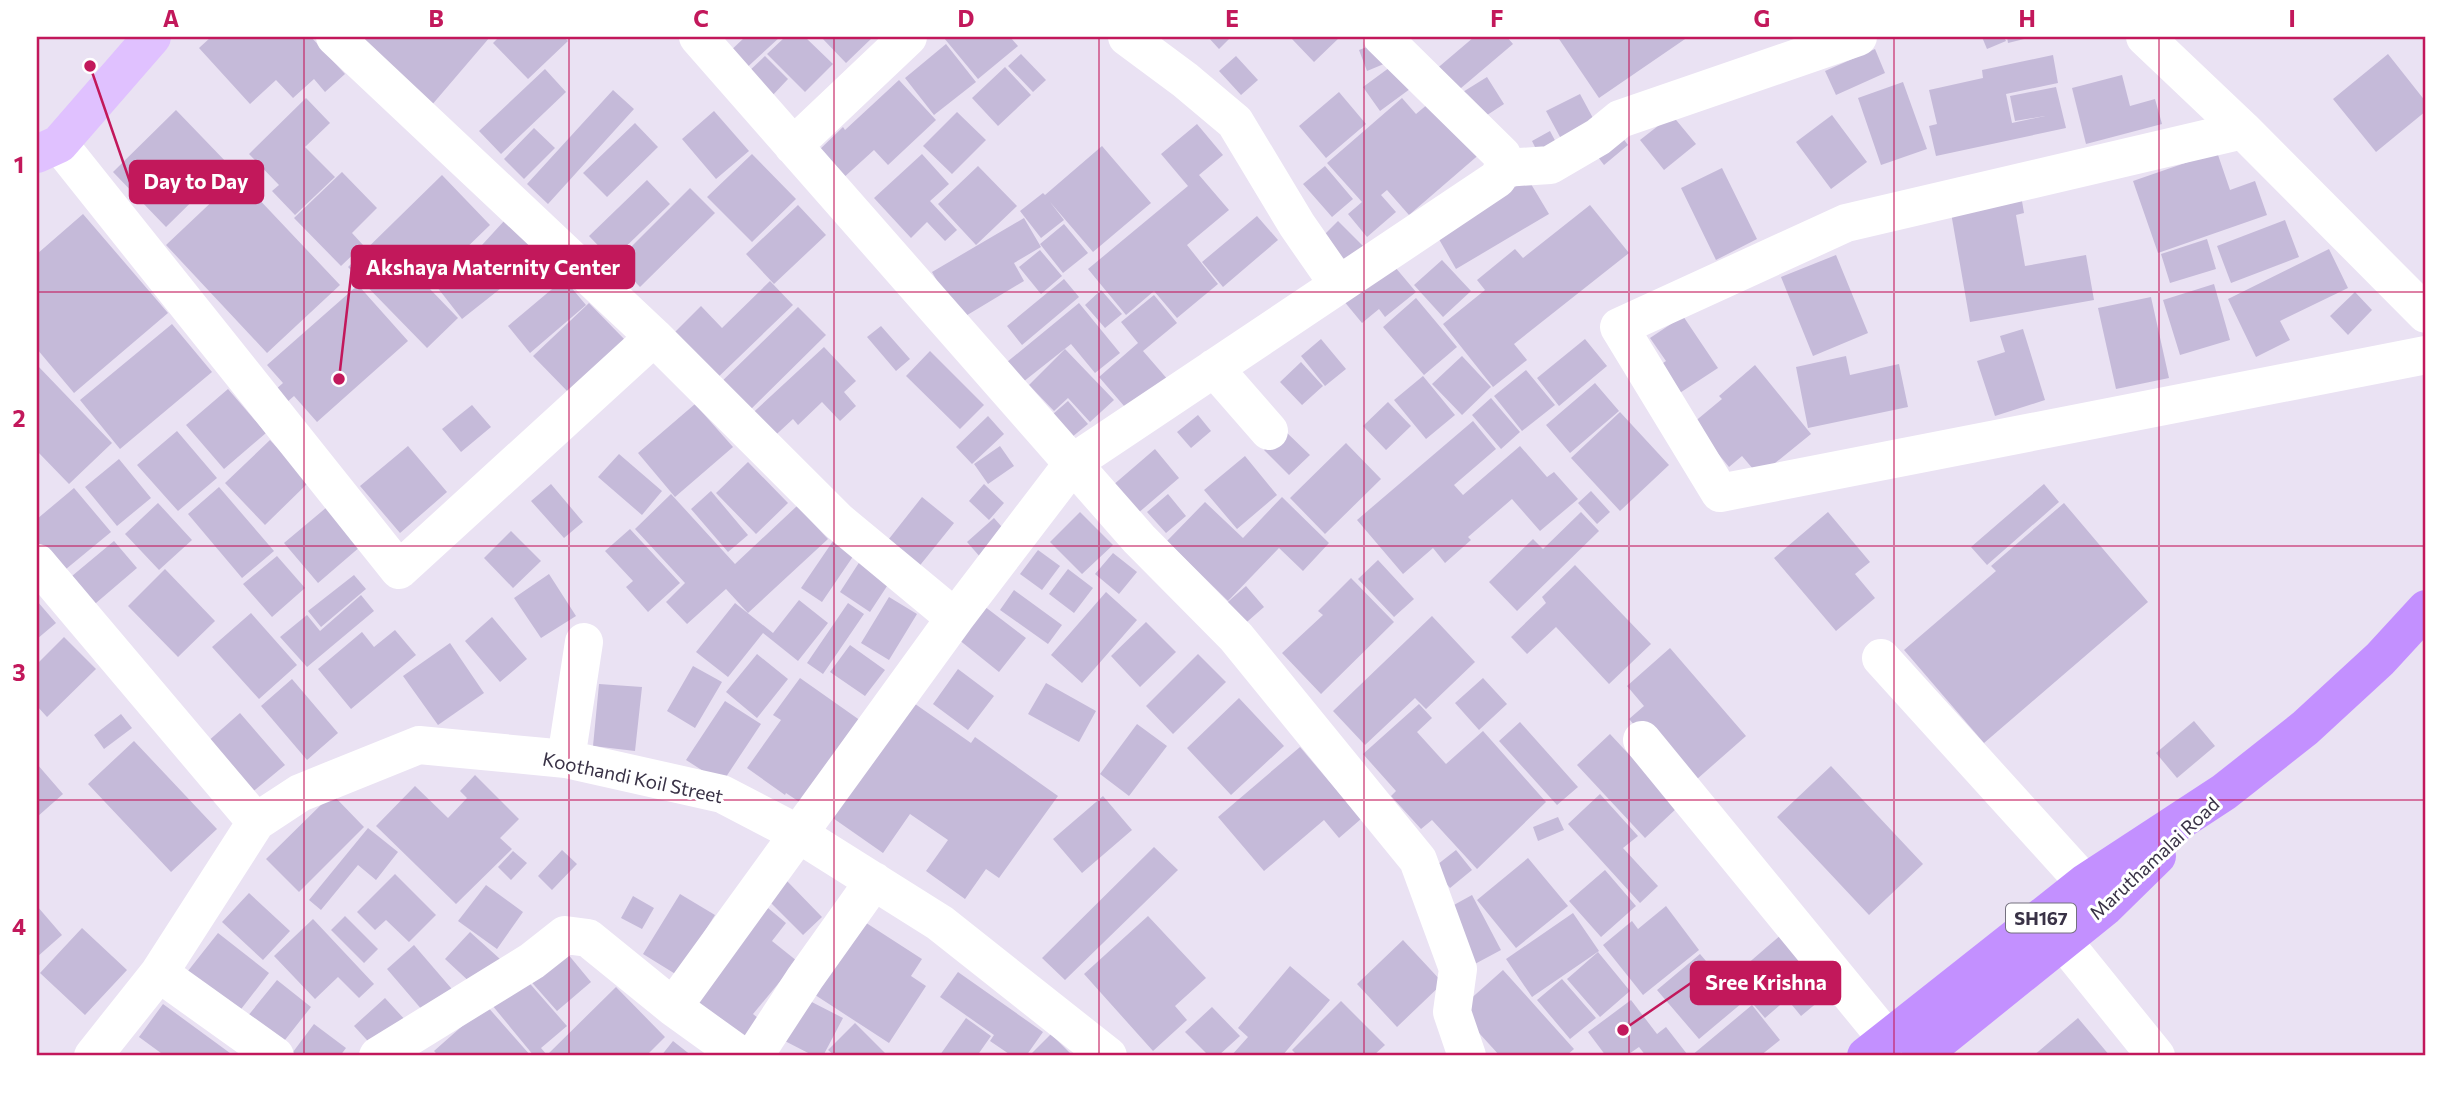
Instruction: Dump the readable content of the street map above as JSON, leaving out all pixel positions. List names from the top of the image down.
{
  "streets": {
    "main road": ["Maruthamalai Road", "SH167"],
    "street": ["Koothandi Koil Street"]
  },
  "places": ["Day to Day", "Akshaya Maternity Center", "Sree Krishna"],
  "grid": {
    "columns": [
      "A",
      "B",
      "C",
      "D",
      "E",
      "F",
      "G",
      "H",
      "I"
    ],
    "rows": [
      "1",
      "2",
      "3",
      "4"
    ]
  }
}
